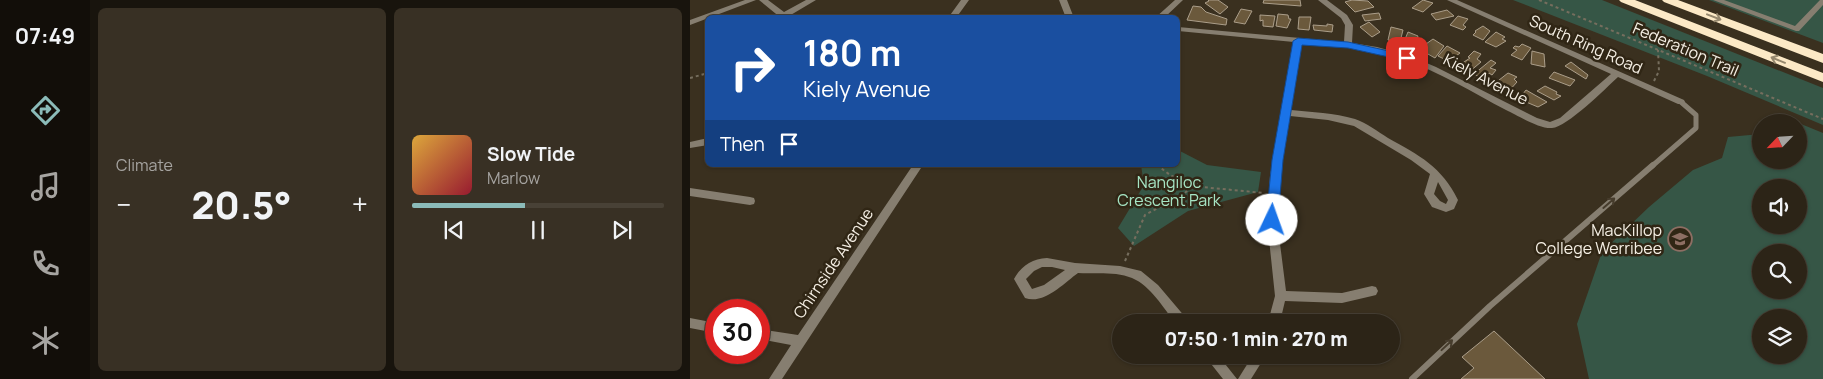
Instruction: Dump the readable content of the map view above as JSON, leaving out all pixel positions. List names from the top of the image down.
{
  "streets": {
    "street": ["South Ring Road", "Kiely Avenue", "Chirnside Avenue"],
    "path": ["Federation Trail"]
  },
  "crossings": [
    ["South Ring Road", "Kiely Avenue"]
  ],
  "parks": ["Nangiloc Crescent Park"],
  "places": {
    "school or university": ["MacKillop College Werribee"]
  },
  "north": "bottom left",
  "page": {
    "tabs": "07:49",
    "tile": "Climate",
    "turn": ["180 m", "Kiely Avenue"],
    "then": "Then",
    "song": ["Slow Tide", "Marlow"],
    "heat": ["−", "20.5°", "+"],
    "limit": "30",
    "trip": "07:50 · 1 min · 270 m"
  }
}
